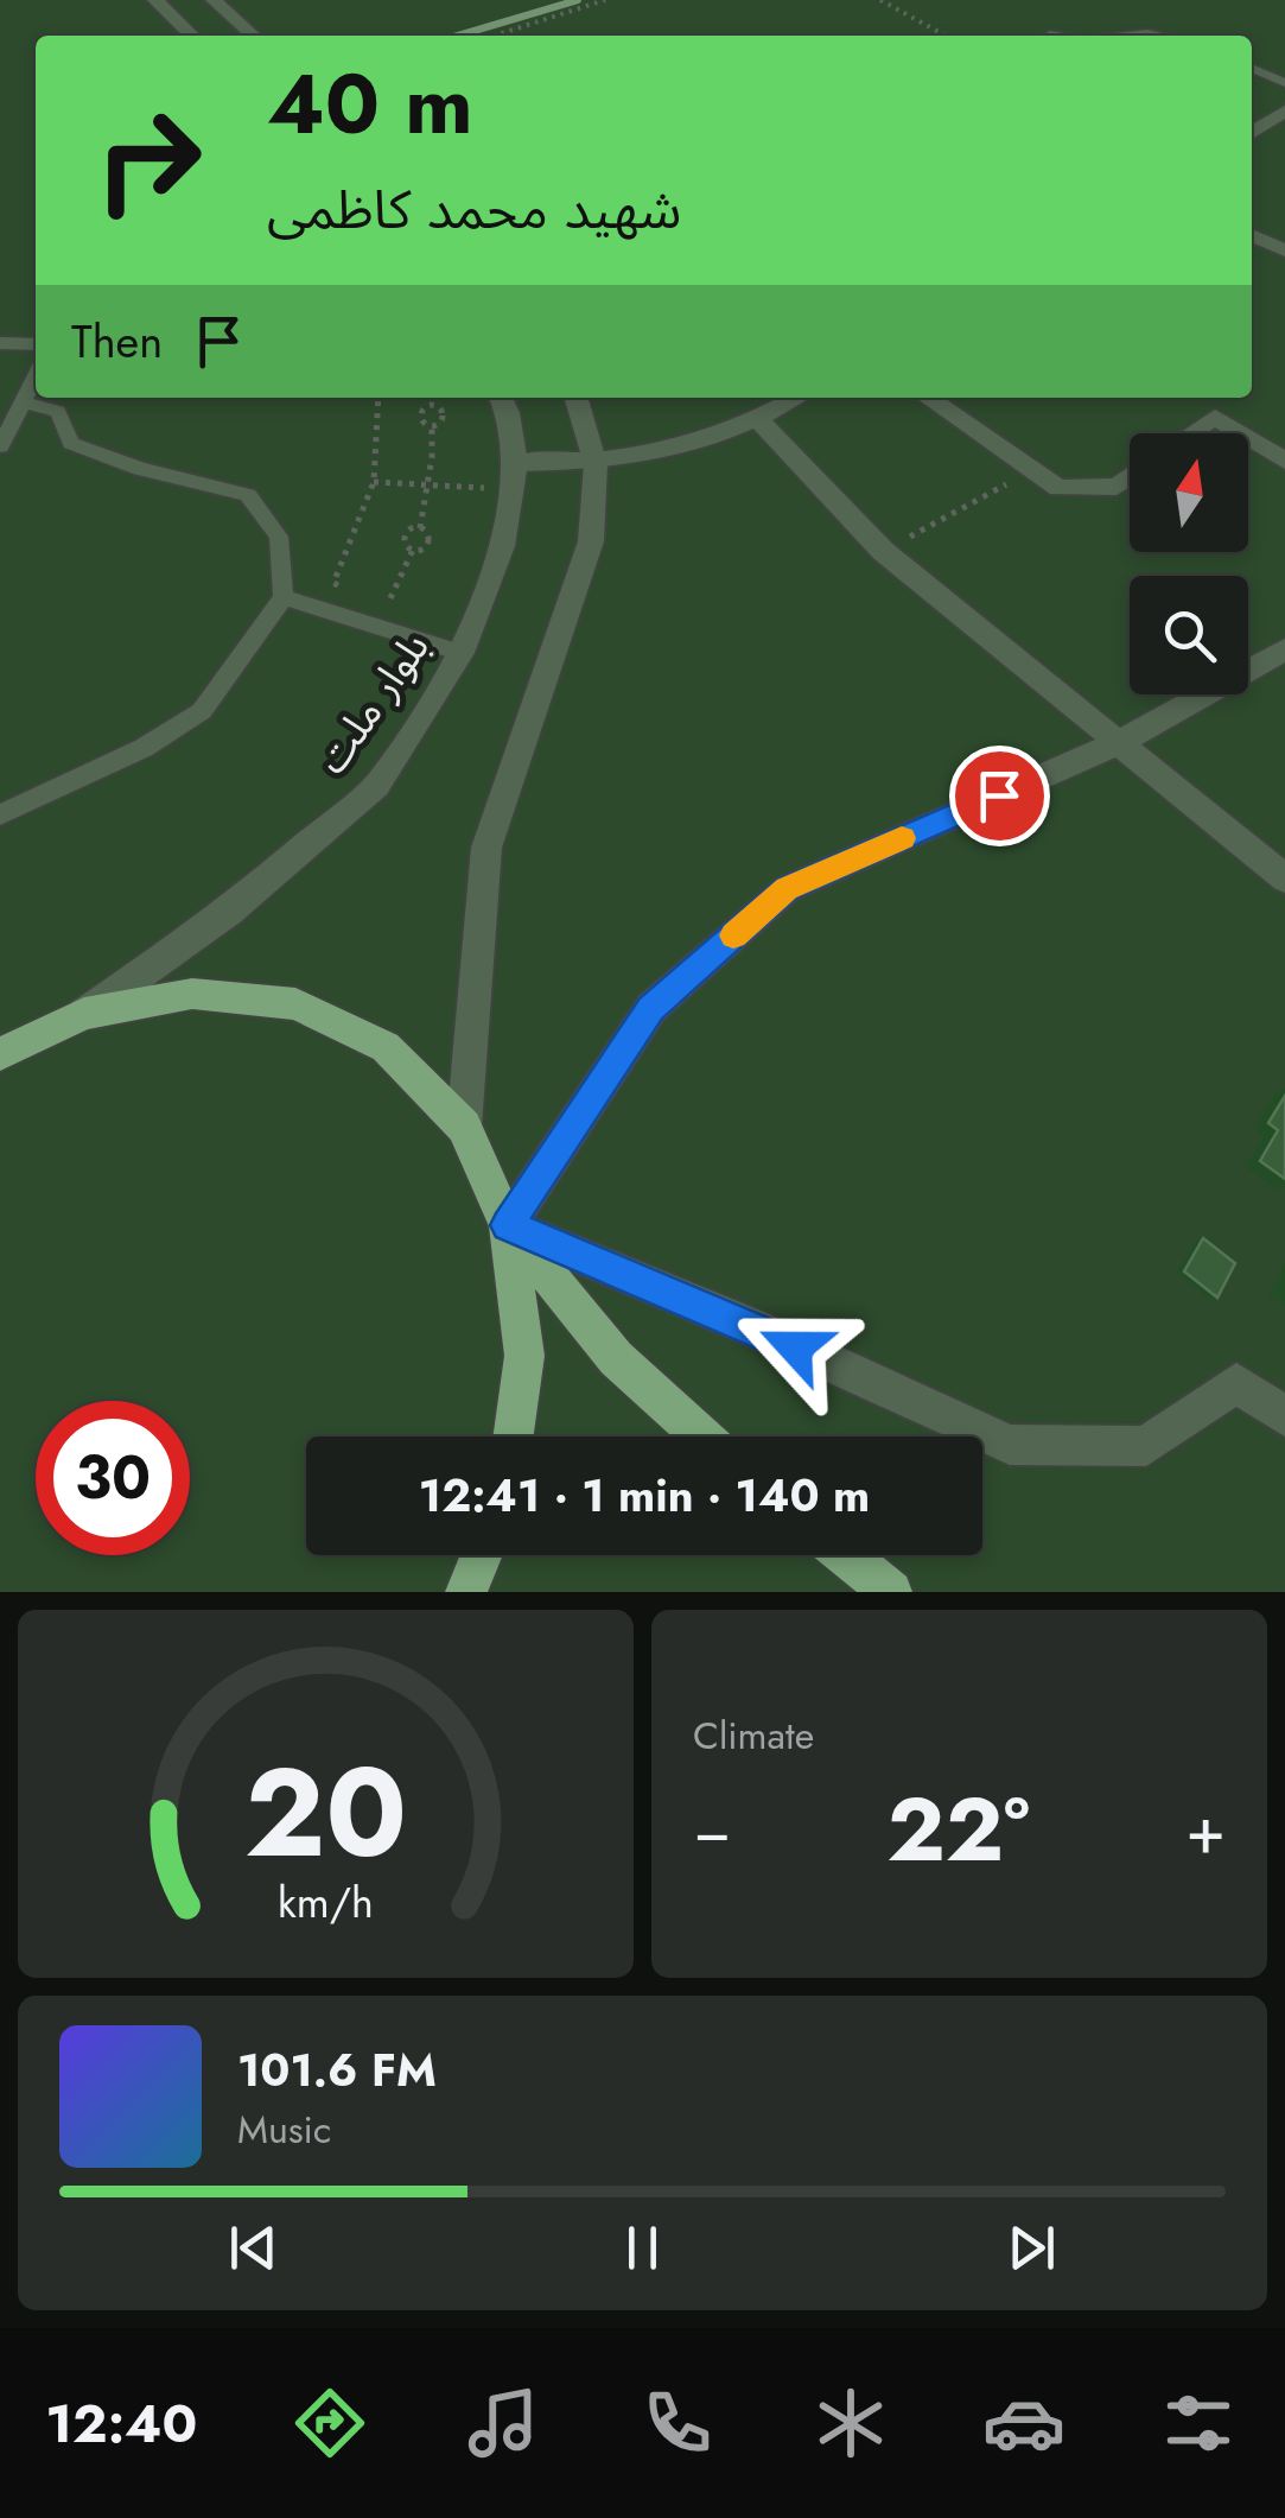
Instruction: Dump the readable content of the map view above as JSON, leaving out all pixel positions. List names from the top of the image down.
{
  "streets": {
    "street": ["بلوار ملت"]
  },
  "north": "top",
  "page": {
    "turn": ["40 m", "شهید محمد کاظمی"],
    "then": "Then",
    "limit": "30",
    "trip": "12:41 · 1 min · 140 m",
    "tile": "Climate",
    "heat": ["−", "22°", "+"],
    "song": ["101.6 FM", "Music"],
    "tabs": "12:40",
    "gauge": ["20", "km/h"]
  }
}
